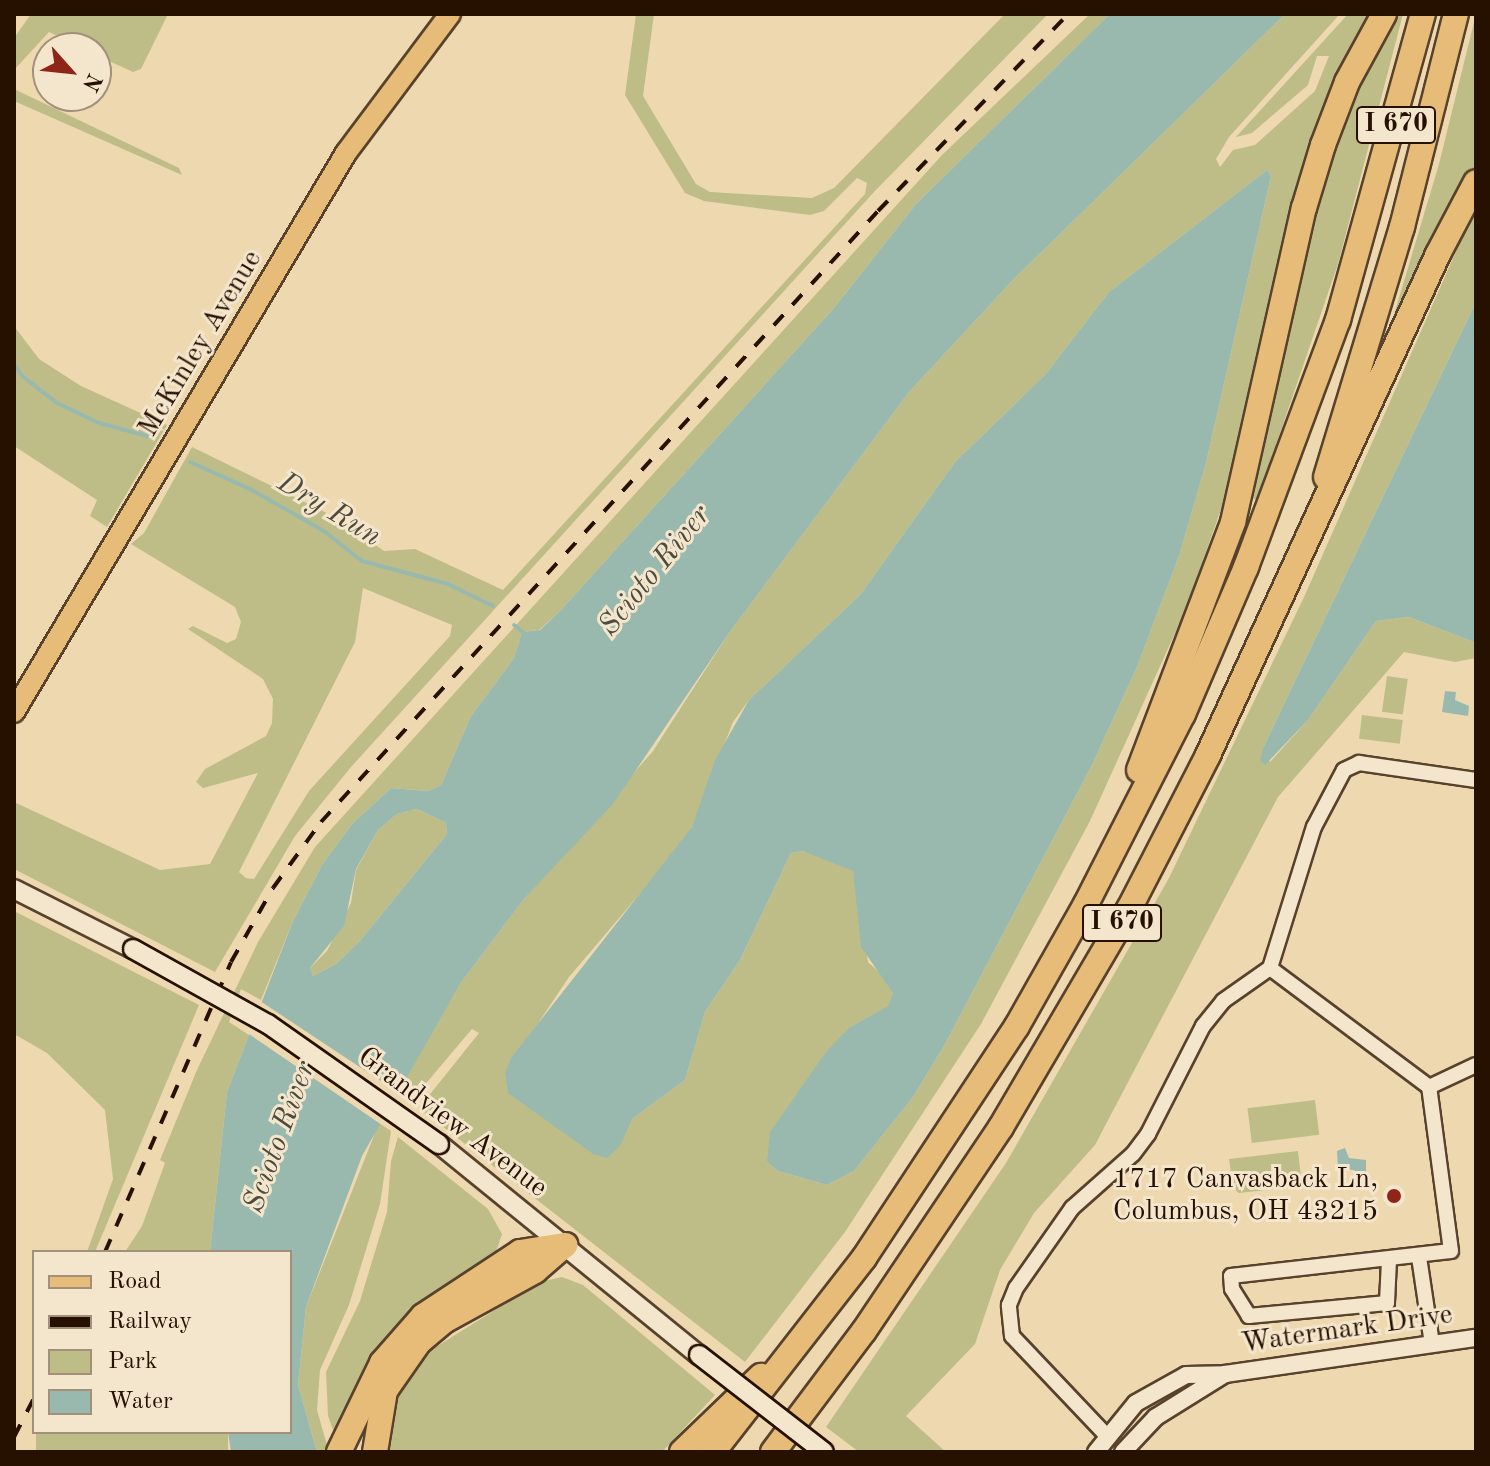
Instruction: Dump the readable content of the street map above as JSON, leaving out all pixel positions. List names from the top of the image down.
{
  "streets": {
    "highway": ["I 670"],
    "main road": ["McKinley Avenue", "Grandview Avenue"],
    "street": ["Watermark Drive"]
  },
  "water": ["Dry Run", "Scioto River"],
  "places": ["1717 Canvasback Ln, Columbus, OH 43215"],
  "legend": [
    "Road",
    "Railway",
    "Park",
    "Water"
  ],
  "north": "bottom right"
}
